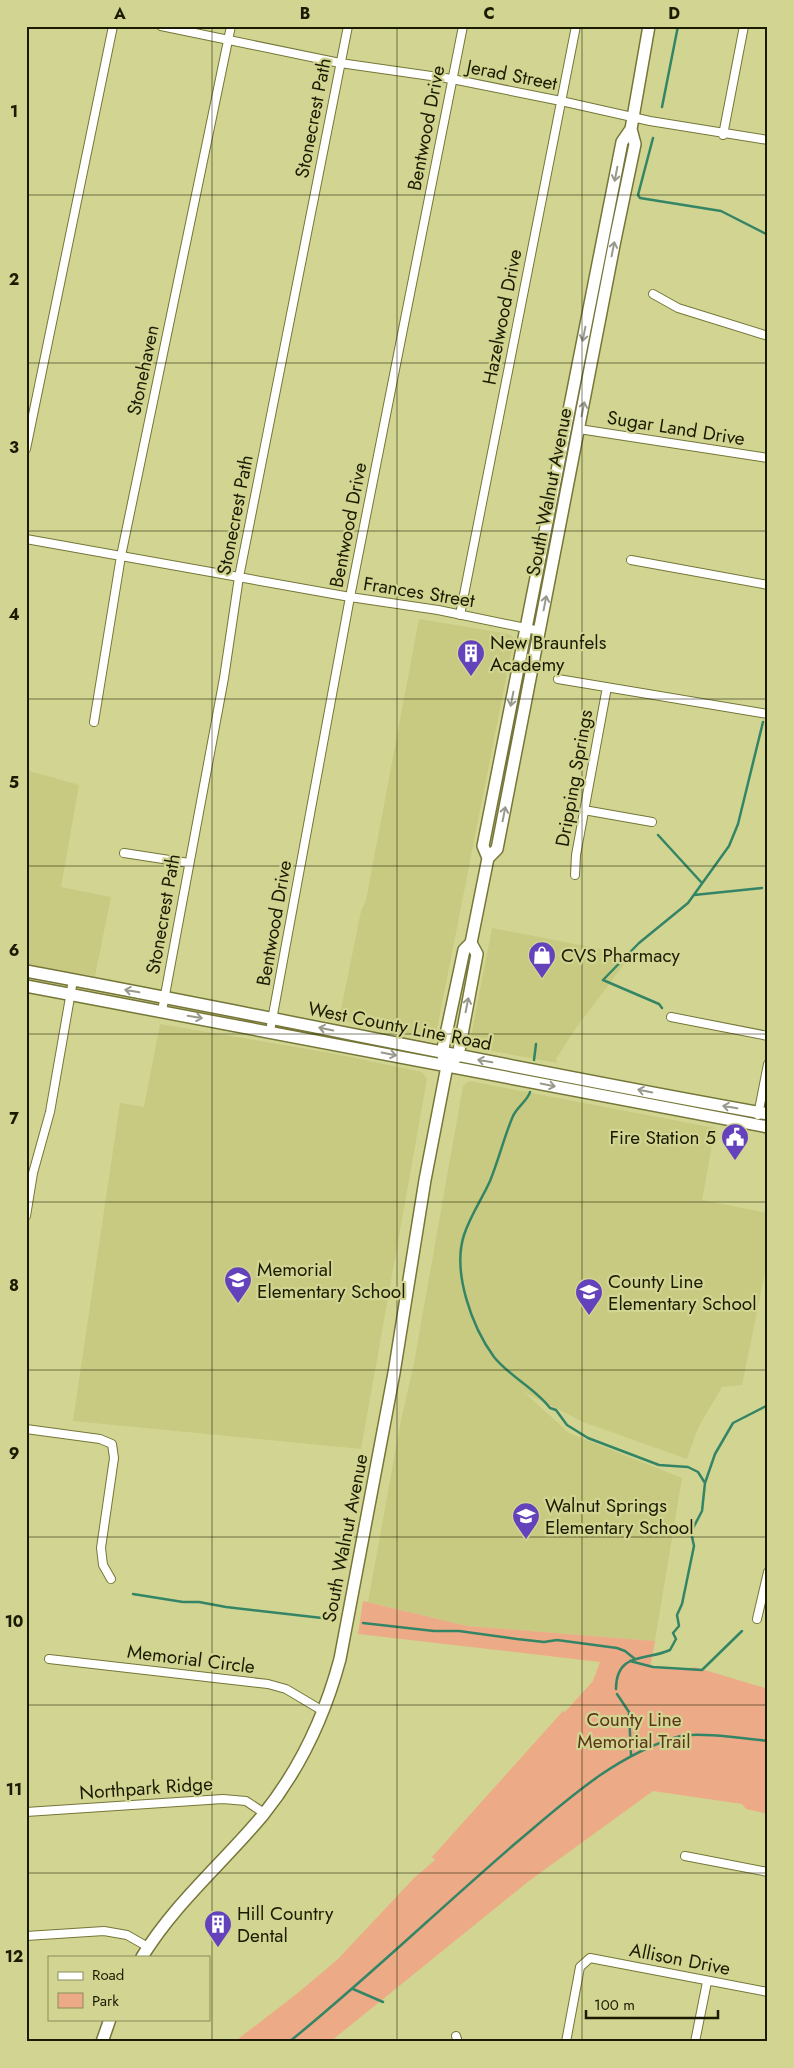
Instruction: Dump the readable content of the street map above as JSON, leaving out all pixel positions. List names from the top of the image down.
{
  "streets": {
    "street": [
      "Jerad Street",
      "Stonecrest Path",
      "Bentwood Drive",
      "Hazelwood Drive",
      "Stonehaven",
      "Sugar Land Drive",
      "South Walnut Avenue",
      "Frances Street",
      "Dripping Springs",
      "West County Line Road",
      "Memorial Circle",
      "Northpark Ridge",
      "Allison Drive"
    ]
  },
  "crossings": [
    ["Jerad Street", "Stonecrest Path"],
    ["Jerad Street", "Bentwood Drive"],
    ["Jerad Street", "Hazelwood Drive"],
    ["Jerad Street", "Stonehaven"],
    ["Jerad Street", "South Walnut Avenue"],
    ["Stonecrest Path", "Frances Street"],
    ["Stonecrest Path", "West County Line Road"],
    ["Bentwood Drive", "Frances Street"],
    ["Bentwood Drive", "West County Line Road"],
    ["Hazelwood Drive", "Frances Street"],
    ["Stonehaven", "Frances Street"],
    ["Sugar Land Drive", "South Walnut Avenue"],
    ["South Walnut Avenue", "Frances Street"],
    ["South Walnut Avenue", "West County Line Road"],
    ["South Walnut Avenue", "Memorial Circle"],
    ["South Walnut Avenue", "Northpark Ridge"]
  ],
  "parks": ["County Line Memorial Trail"],
  "places": {
    "building": ["New Braunfels Academy", "Hill Country Dental"],
    "shop": ["CVS Pharmacy"],
    "public building": ["Fire Station 5"],
    "school or university": ["Memorial Elementary School", "County Line Elementary School", "Walnut Springs Elementary School"]
  },
  "legend": ["Road", "Park"],
  "scale_bar": "100 m",
  "grid": {
    "columns": [
      "A",
      "B",
      "C",
      "D"
    ],
    "rows": [
      "1",
      "2",
      "3",
      "4",
      "5",
      "6",
      "7",
      "8",
      "9",
      "10",
      "11",
      "12"
    ]
  }
}
